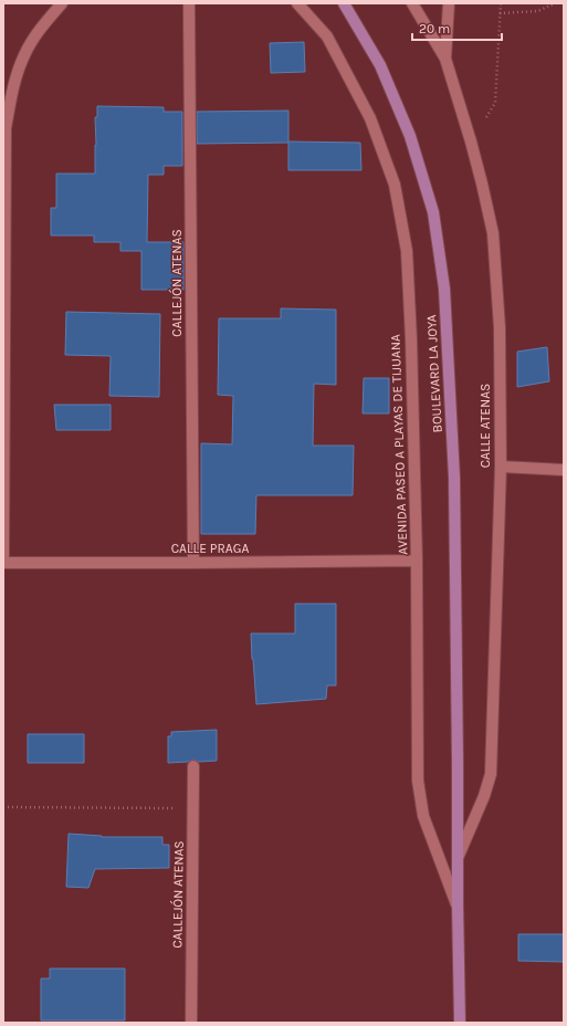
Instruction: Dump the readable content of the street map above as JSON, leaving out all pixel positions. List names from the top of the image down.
{
  "streets": {
    "main road": ["BOULEVARD LA JOYA", "AVENIDA PASEO A PLAYAS DE TIJUANA"],
    "street": ["CALLEJÓN ATENAS", "CALLE ATENAS", "CALLE PRAGA"]
  },
  "crossings": [
    ["CALLEJÓN ATENAS", "CALLE PRAGA"],
    ["BOULEVARD LA JOYA", "AVENIDA PASEO A PLAYAS DE TIJUANA"],
    ["CALLE ATENAS", "AVENIDA PASEO A PLAYAS DE TIJUANA"],
    ["AVENIDA PASEO A PLAYAS DE TIJUANA", "CALLE PRAGA"]
  ],
  "scale_bar": "20 m"
}
